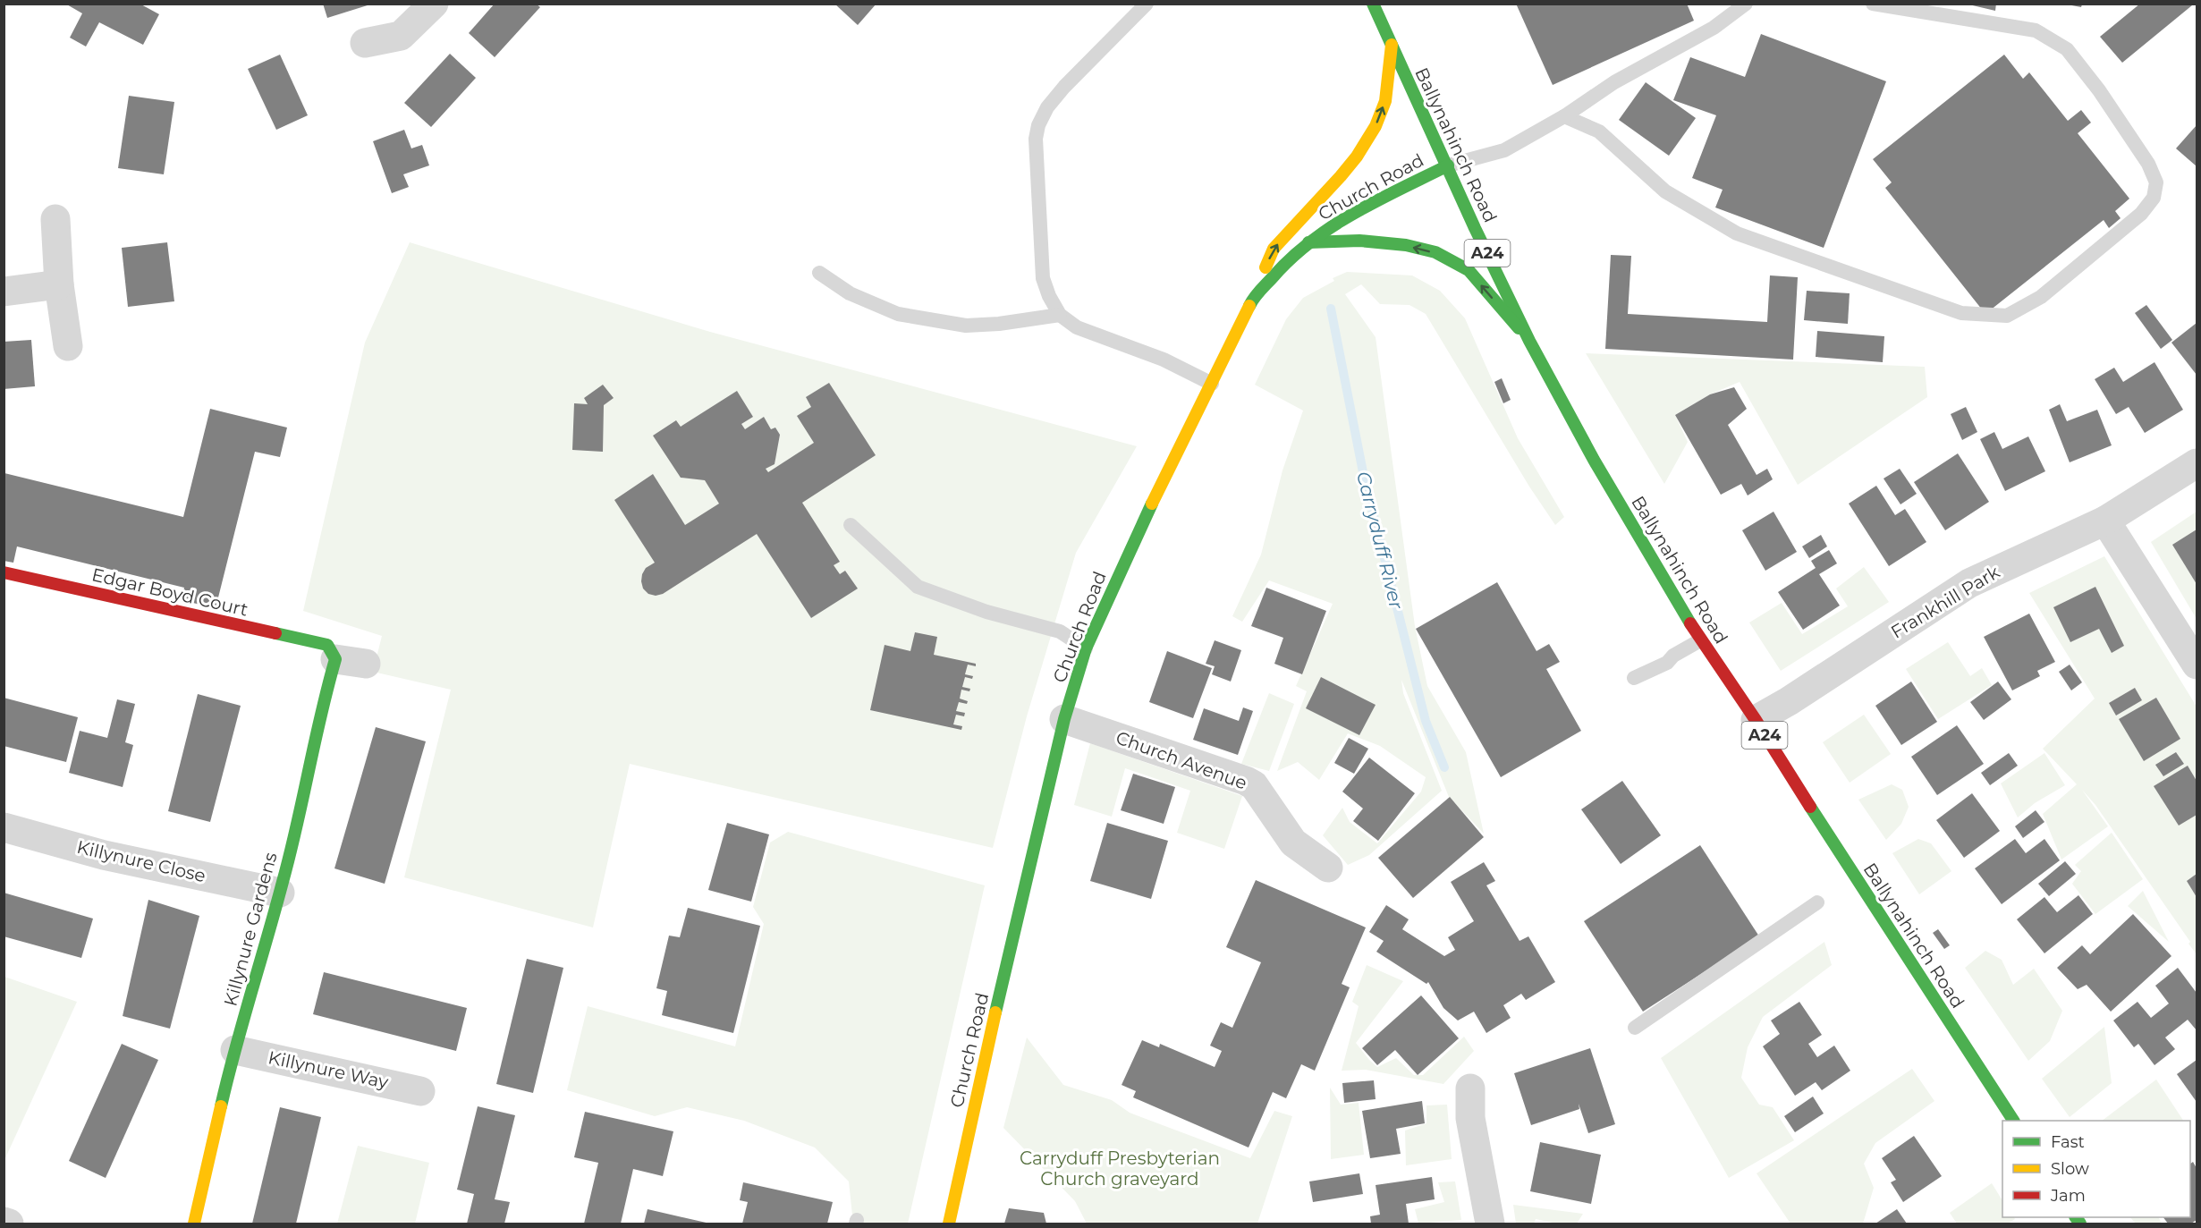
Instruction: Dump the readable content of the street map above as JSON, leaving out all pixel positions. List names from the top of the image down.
{
  "streets": {
    "main road": [
      "Ballynahinch Road",
      "Church Road",
      "A24",
      "Edgar Boyd Court",
      "Killynure Gardens"
    ],
    "street": [
      "Frankhill Park",
      "Church Avenue",
      "Killynure Close",
      "Killynure Way"
    ]
  },
  "crossings": [
    ["Ballynahinch Road", "Church Road"],
    ["Ballynahinch Road", "Frankhill Park"],
    ["Church Road", "Church Avenue"],
    ["Edgar Boyd Court", "Killynure Gardens"],
    ["Killynure Close", "Killynure Gardens"],
    ["Killynure Gardens", "Killynure Way"]
  ],
  "water": ["Carryduff River"],
  "parks": ["Carryduff Presbyterian Church graveyard"],
  "legend": ["Fast", "Slow", "Jam"]
}
